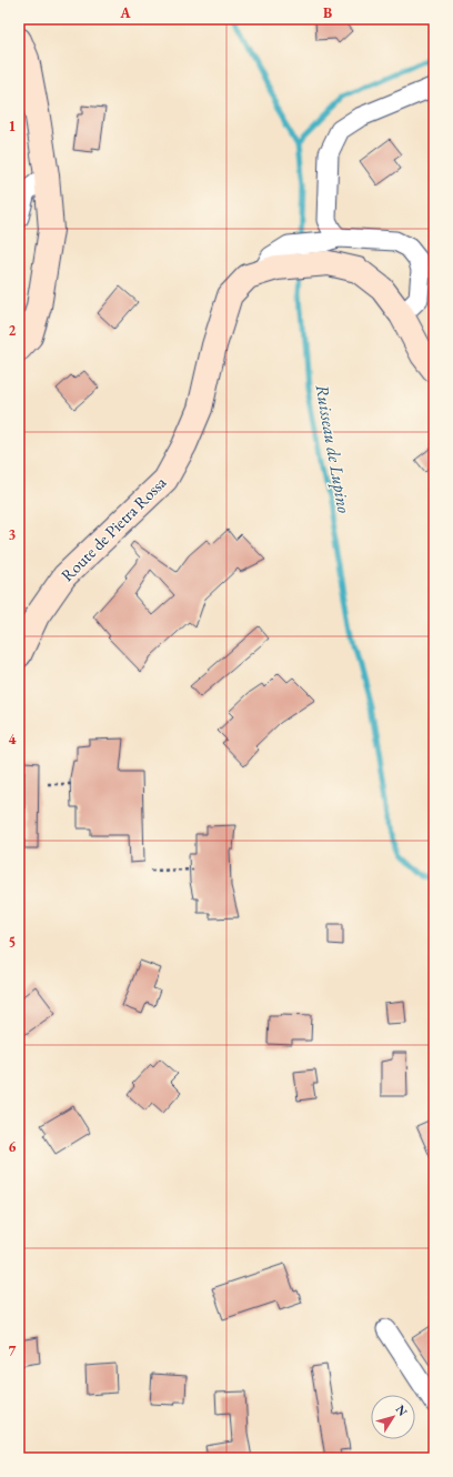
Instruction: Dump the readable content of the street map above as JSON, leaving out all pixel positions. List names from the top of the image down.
{
  "streets": {
    "street": ["Route de Pietra Rossa"]
  },
  "water": ["Ruisseau de Lupino"],
  "north": "top right",
  "grid": {
    "columns": ["A", "B"],
    "rows": [
      "1",
      "2",
      "3",
      "4",
      "5",
      "6",
      "7"
    ]
  }
}
